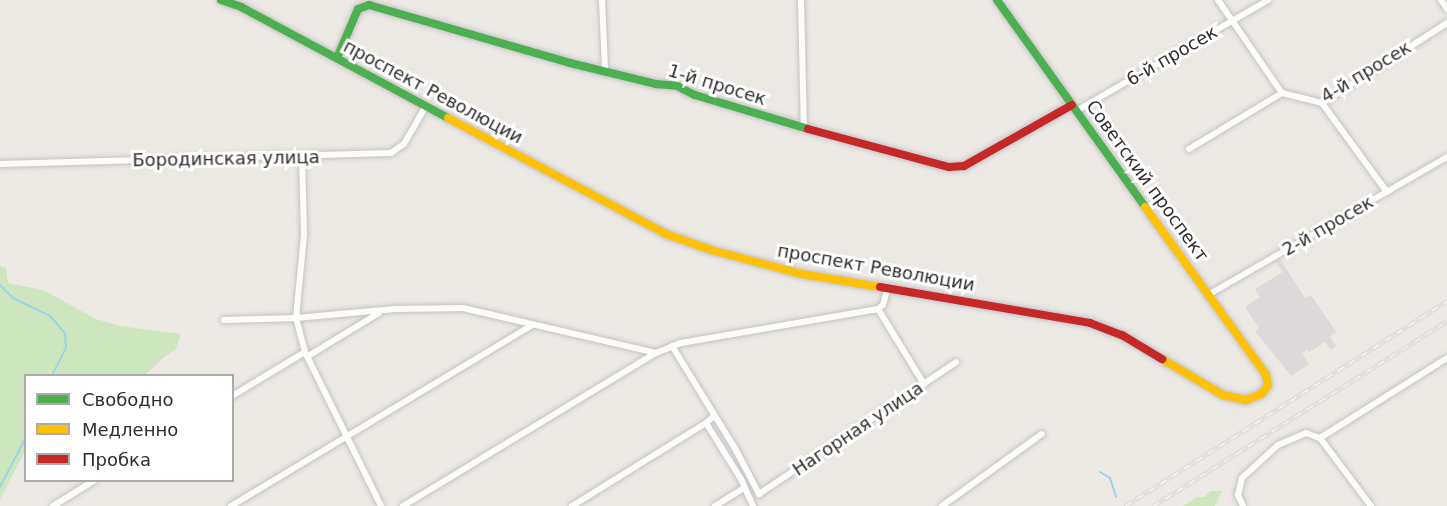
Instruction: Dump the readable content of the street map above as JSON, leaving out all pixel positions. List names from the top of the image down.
{
  "streets": {
    "street": [
      "6-й просек",
      "4-й просек",
      "1-й просек",
      "проспект Революции",
      "Бородинская улица",
      "Советский проспект",
      "2-й просек",
      "Нагорная улица"
    ]
  },
  "crossings": [
    ["6-й просек", "1-й просек"],
    ["6-й просек", "Советский проспект"],
    ["1-й просек", "проспект Революции"],
    ["1-й просек", "Советский проспект"],
    ["проспект Революции", "Бородинская улица"],
    ["проспект Революции", "Советский проспект"],
    ["Советский проспект", "2-й просек"]
  ],
  "legend": ["Свободно", "Медленно", "Пробка"]
}
